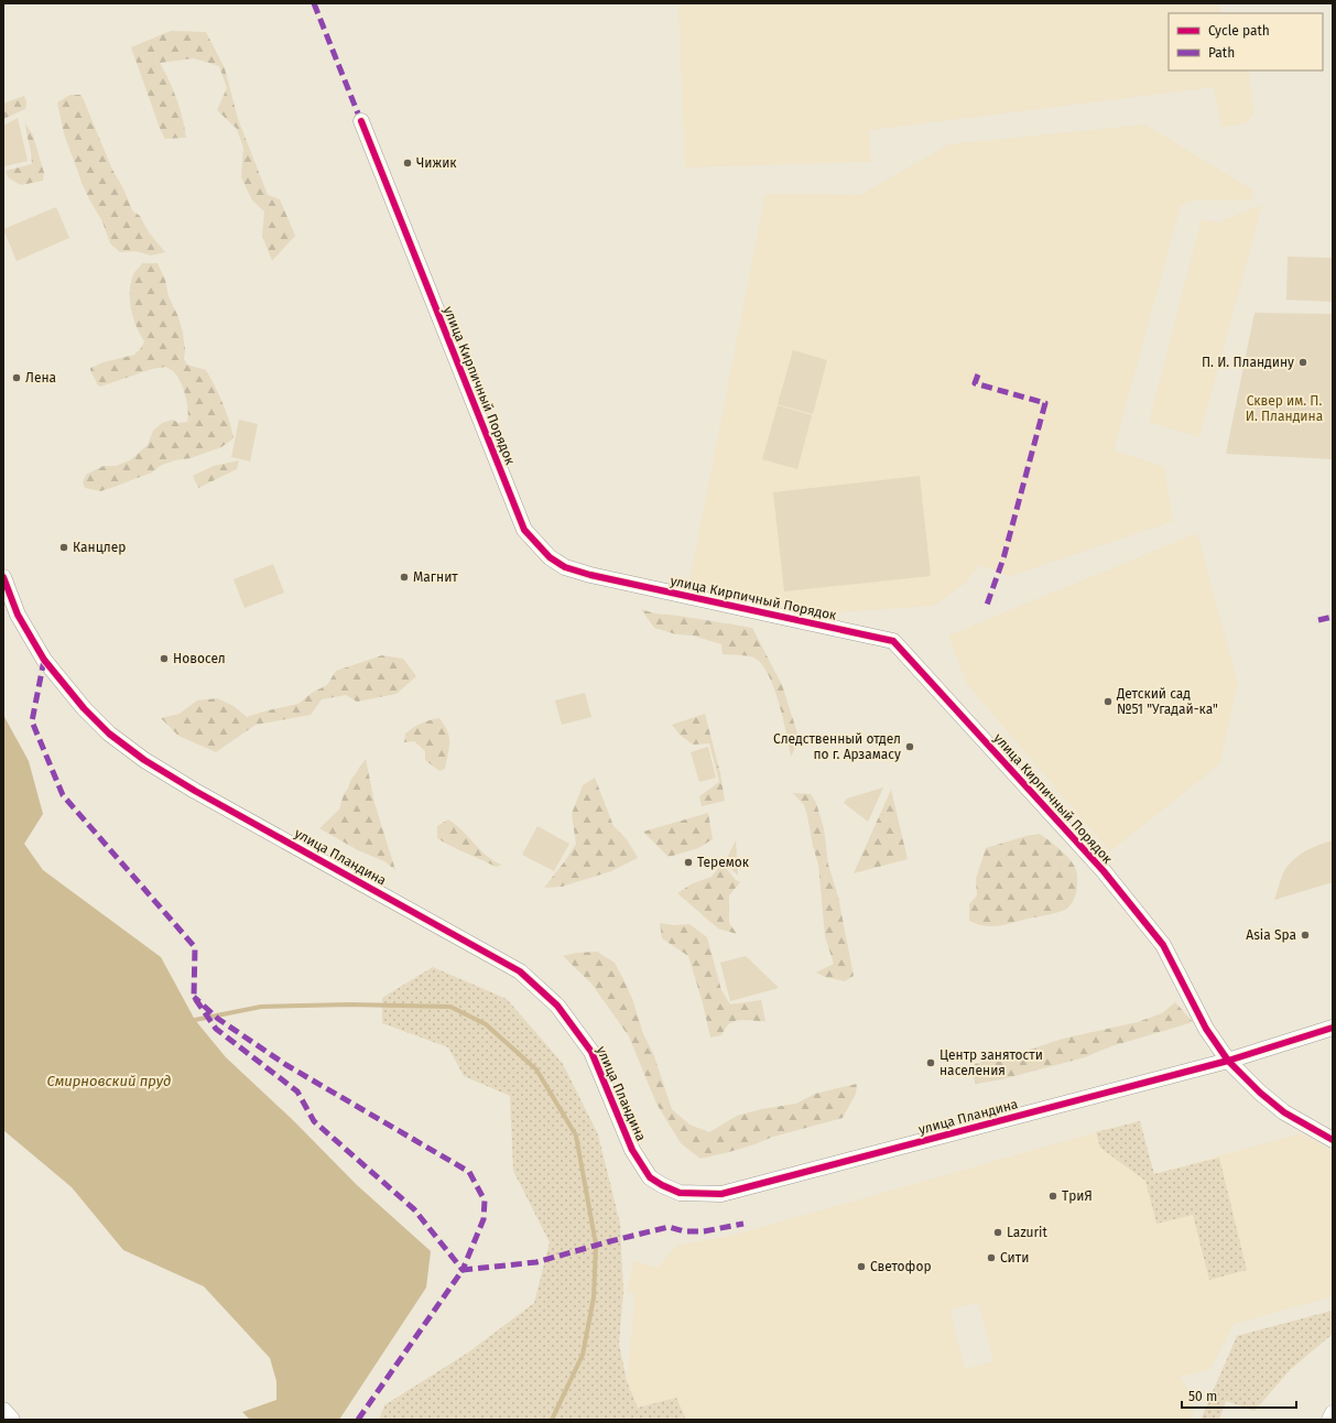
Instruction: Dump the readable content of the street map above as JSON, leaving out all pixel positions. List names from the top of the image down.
{
  "streets": {
    "street": ["улица Кирпичный Порядок", "улица Пландина"]
  },
  "crossings": [
    ["улица Кирпичный Порядок", "улица Пландина"]
  ],
  "water": ["Смирновский пруд"],
  "parks": ["Сквер им. П. И. Пландина"],
  "places": [
    "Чижик",
    "П. И. Пландину",
    "Лена",
    "Канцлер",
    "Магнит",
    "Новосел",
    "Детский сад №51 \"Угадай-ка\"",
    "Следственный отдел по г. Арзамасу",
    "Теремок",
    "Asia Spa",
    "Центр занятости населения",
    "ТриЯ",
    "Lazurit",
    "Сити",
    "Светофор"
  ],
  "legend": ["Cycle path", "Path"],
  "scale_bar": "50 m"
}
